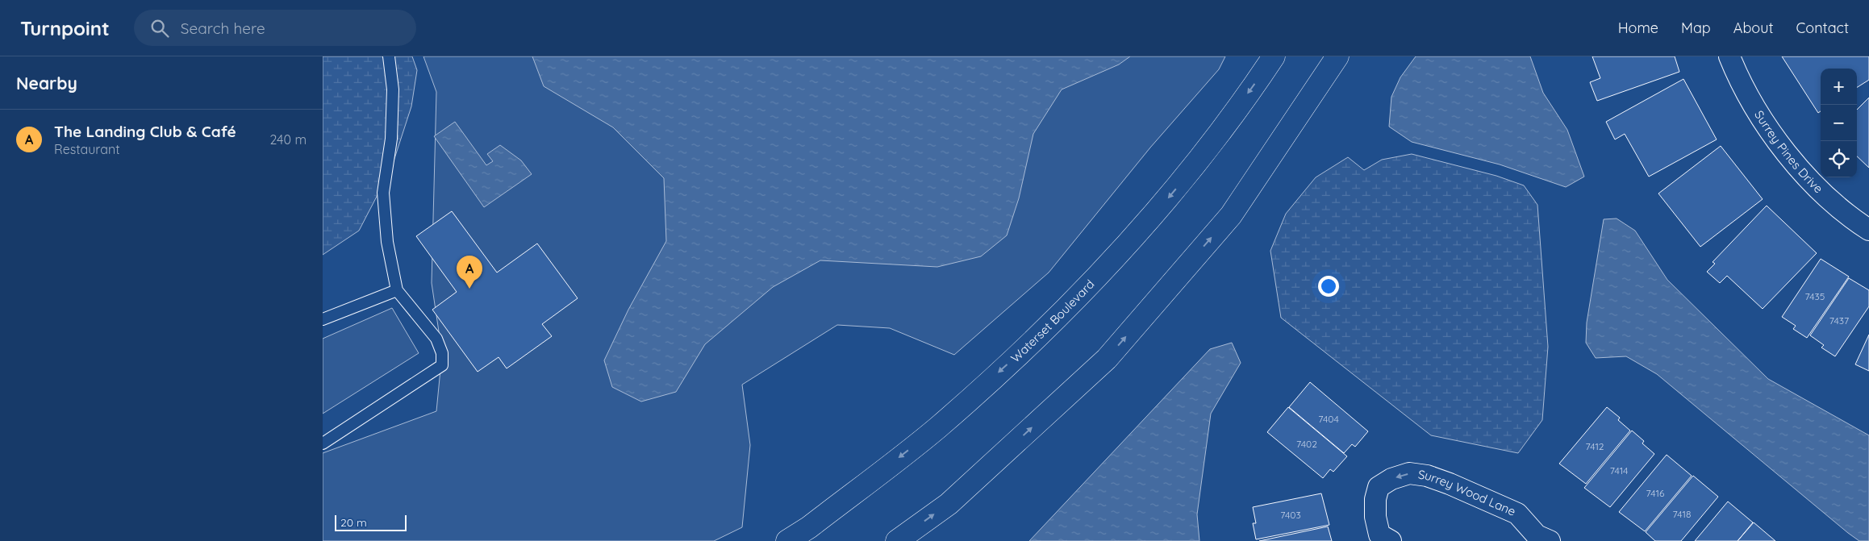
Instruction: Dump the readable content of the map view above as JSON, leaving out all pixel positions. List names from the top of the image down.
{
  "streets": {
    "street": ["Surrey Pines Drive", "Waterset Boulevard", "Surrey Wood Lane"]
  },
  "house_numbers": [
    "7435",
    "7437",
    "7404",
    "7402",
    "7412",
    "7414",
    "7416",
    "7418",
    "7403"
  ],
  "scale_bar": "20 m",
  "page": {
    "header": "Turnpoint",
    "search": "Search here",
    "nav": [
      "Home",
      "Map",
      "About",
      "Contact"
    ],
    "heading": "Nearby",
    "map_buttons": ["+", "−"],
    "list": [
      {
        "mark": "A",
        "name": "The Landing Club & Café",
        "note": "Restaurant",
        "value": "240 m"
      }
    ],
    "pins": "A",
    "scale": "20 m"
  }
}
